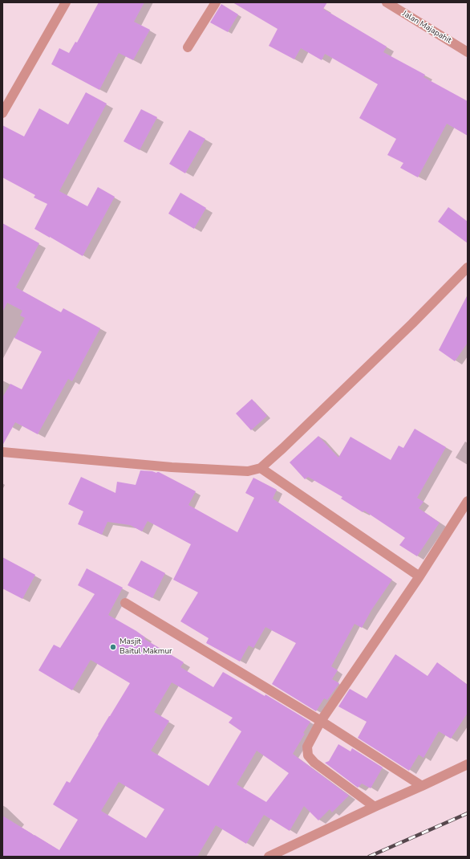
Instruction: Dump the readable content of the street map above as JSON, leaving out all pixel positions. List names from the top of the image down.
{
  "streets": {
    "street": ["Jalan Majapahit"]
  },
  "places": ["Masjit Baitul Makmur"]
}
